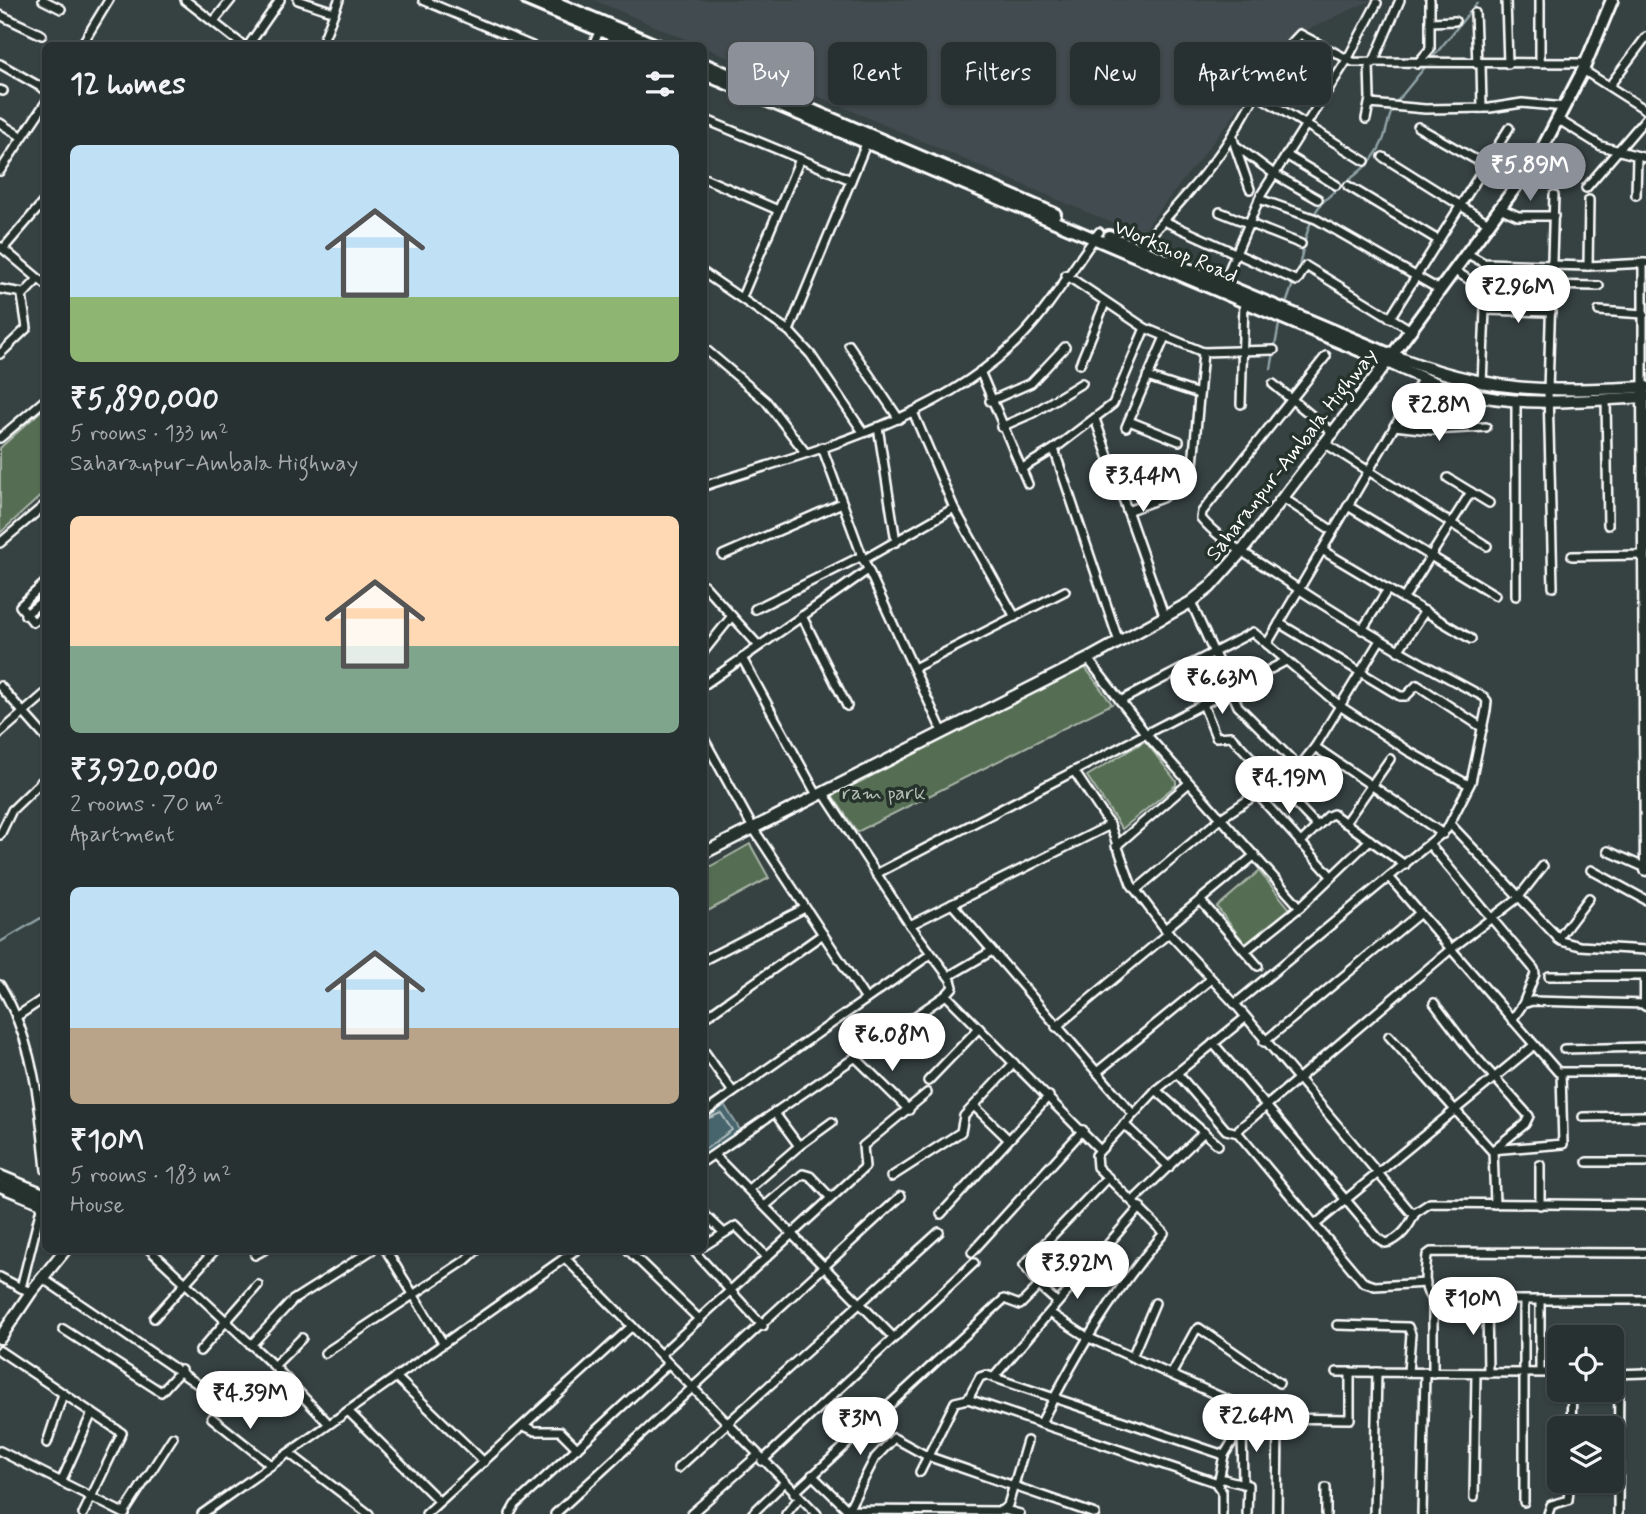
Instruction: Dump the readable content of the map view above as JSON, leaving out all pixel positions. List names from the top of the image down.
{
  "streets": {
    "main road": ["Workshop Road", "Saharanpur-Ambala Highway"]
  },
  "crossings": [
    ["Workshop Road", "Saharanpur-Ambala Highway"]
  ],
  "parks": ["ram park"],
  "page": {
    "chip": [
      "Buy",
      "Rent",
      "Filters",
      "New",
      "Apartment"
    ],
    "heading": "12 homes",
    "list": [
      {
        "name": "₹5,890,000",
        "note": "5 rooms · 133 m² · Saharanpur-Ambala Highway"
      },
      {
        "name": "₹3,920,000",
        "note": "2 rooms · 70 m² · Apartment"
      },
      {
        "name": "₹10M",
        "note": "5 rooms · 183 m² · House"
      }
    ],
    "price": [
      "₹5.89M",
      "₹2.96M",
      "₹2.8M",
      "₹3.44M",
      "₹6.63M",
      "₹4.19M",
      "₹6.08M",
      "₹3.92M",
      "₹10M",
      "₹4.39M",
      "₹2.64M",
      "₹3M"
    ]
  }
}
